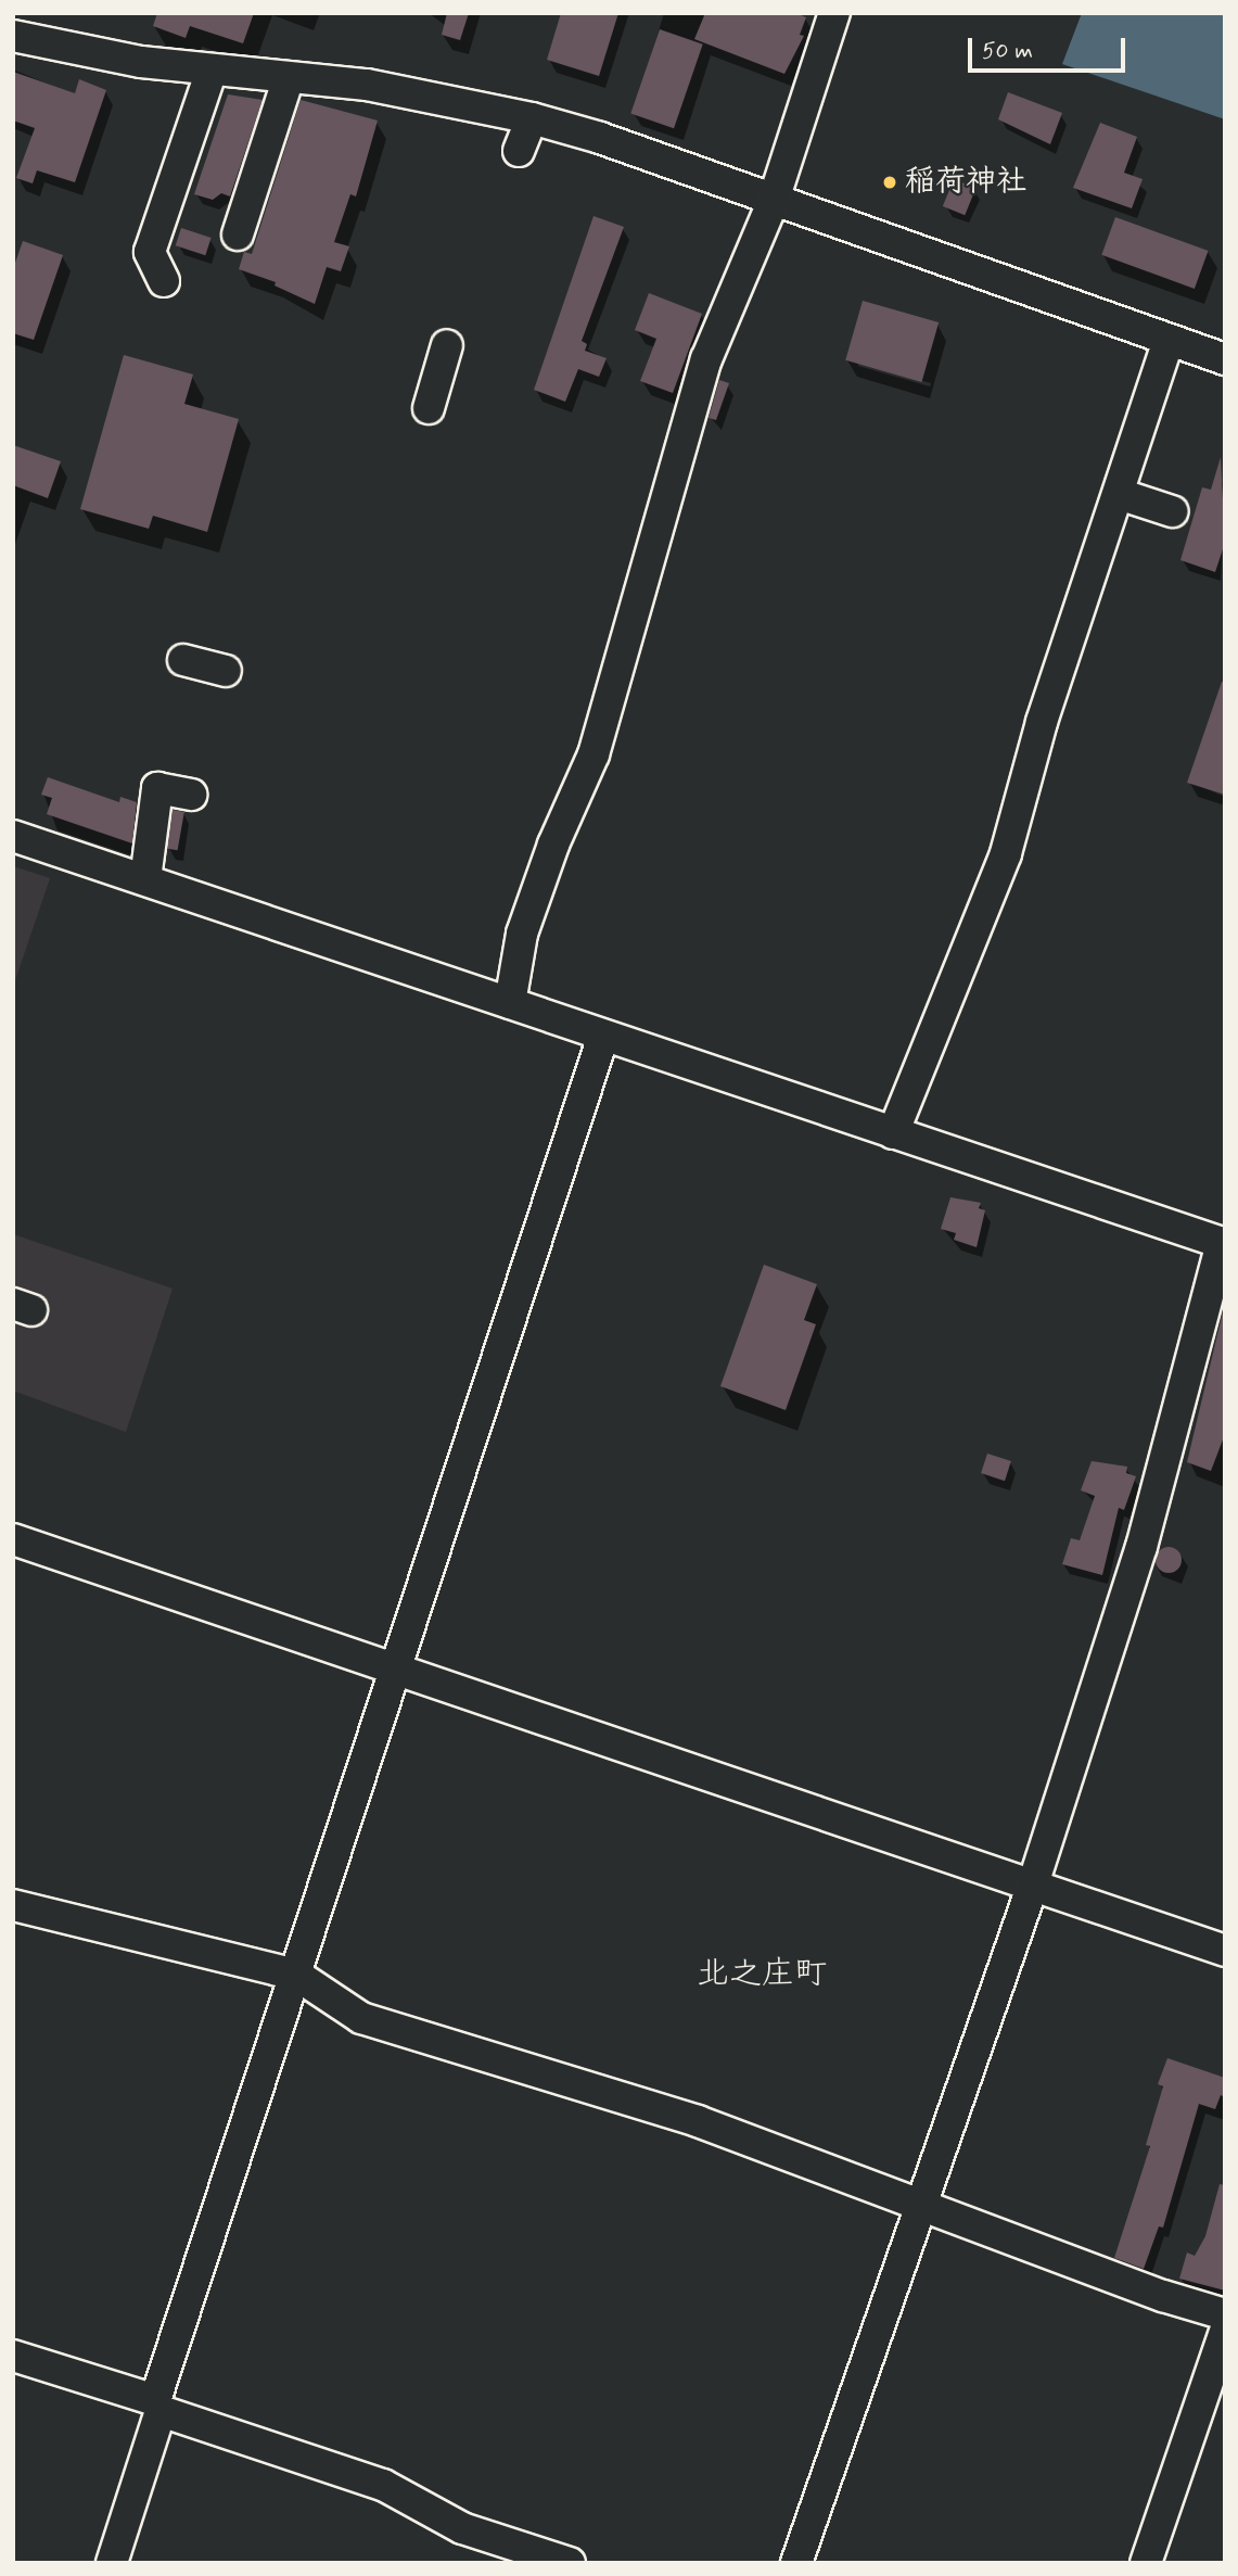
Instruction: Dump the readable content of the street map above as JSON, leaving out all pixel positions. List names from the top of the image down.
{
  "districts": ["北之庄町"],
  "places": ["稲荷神社"],
  "scale_bar": "50 m"
}
